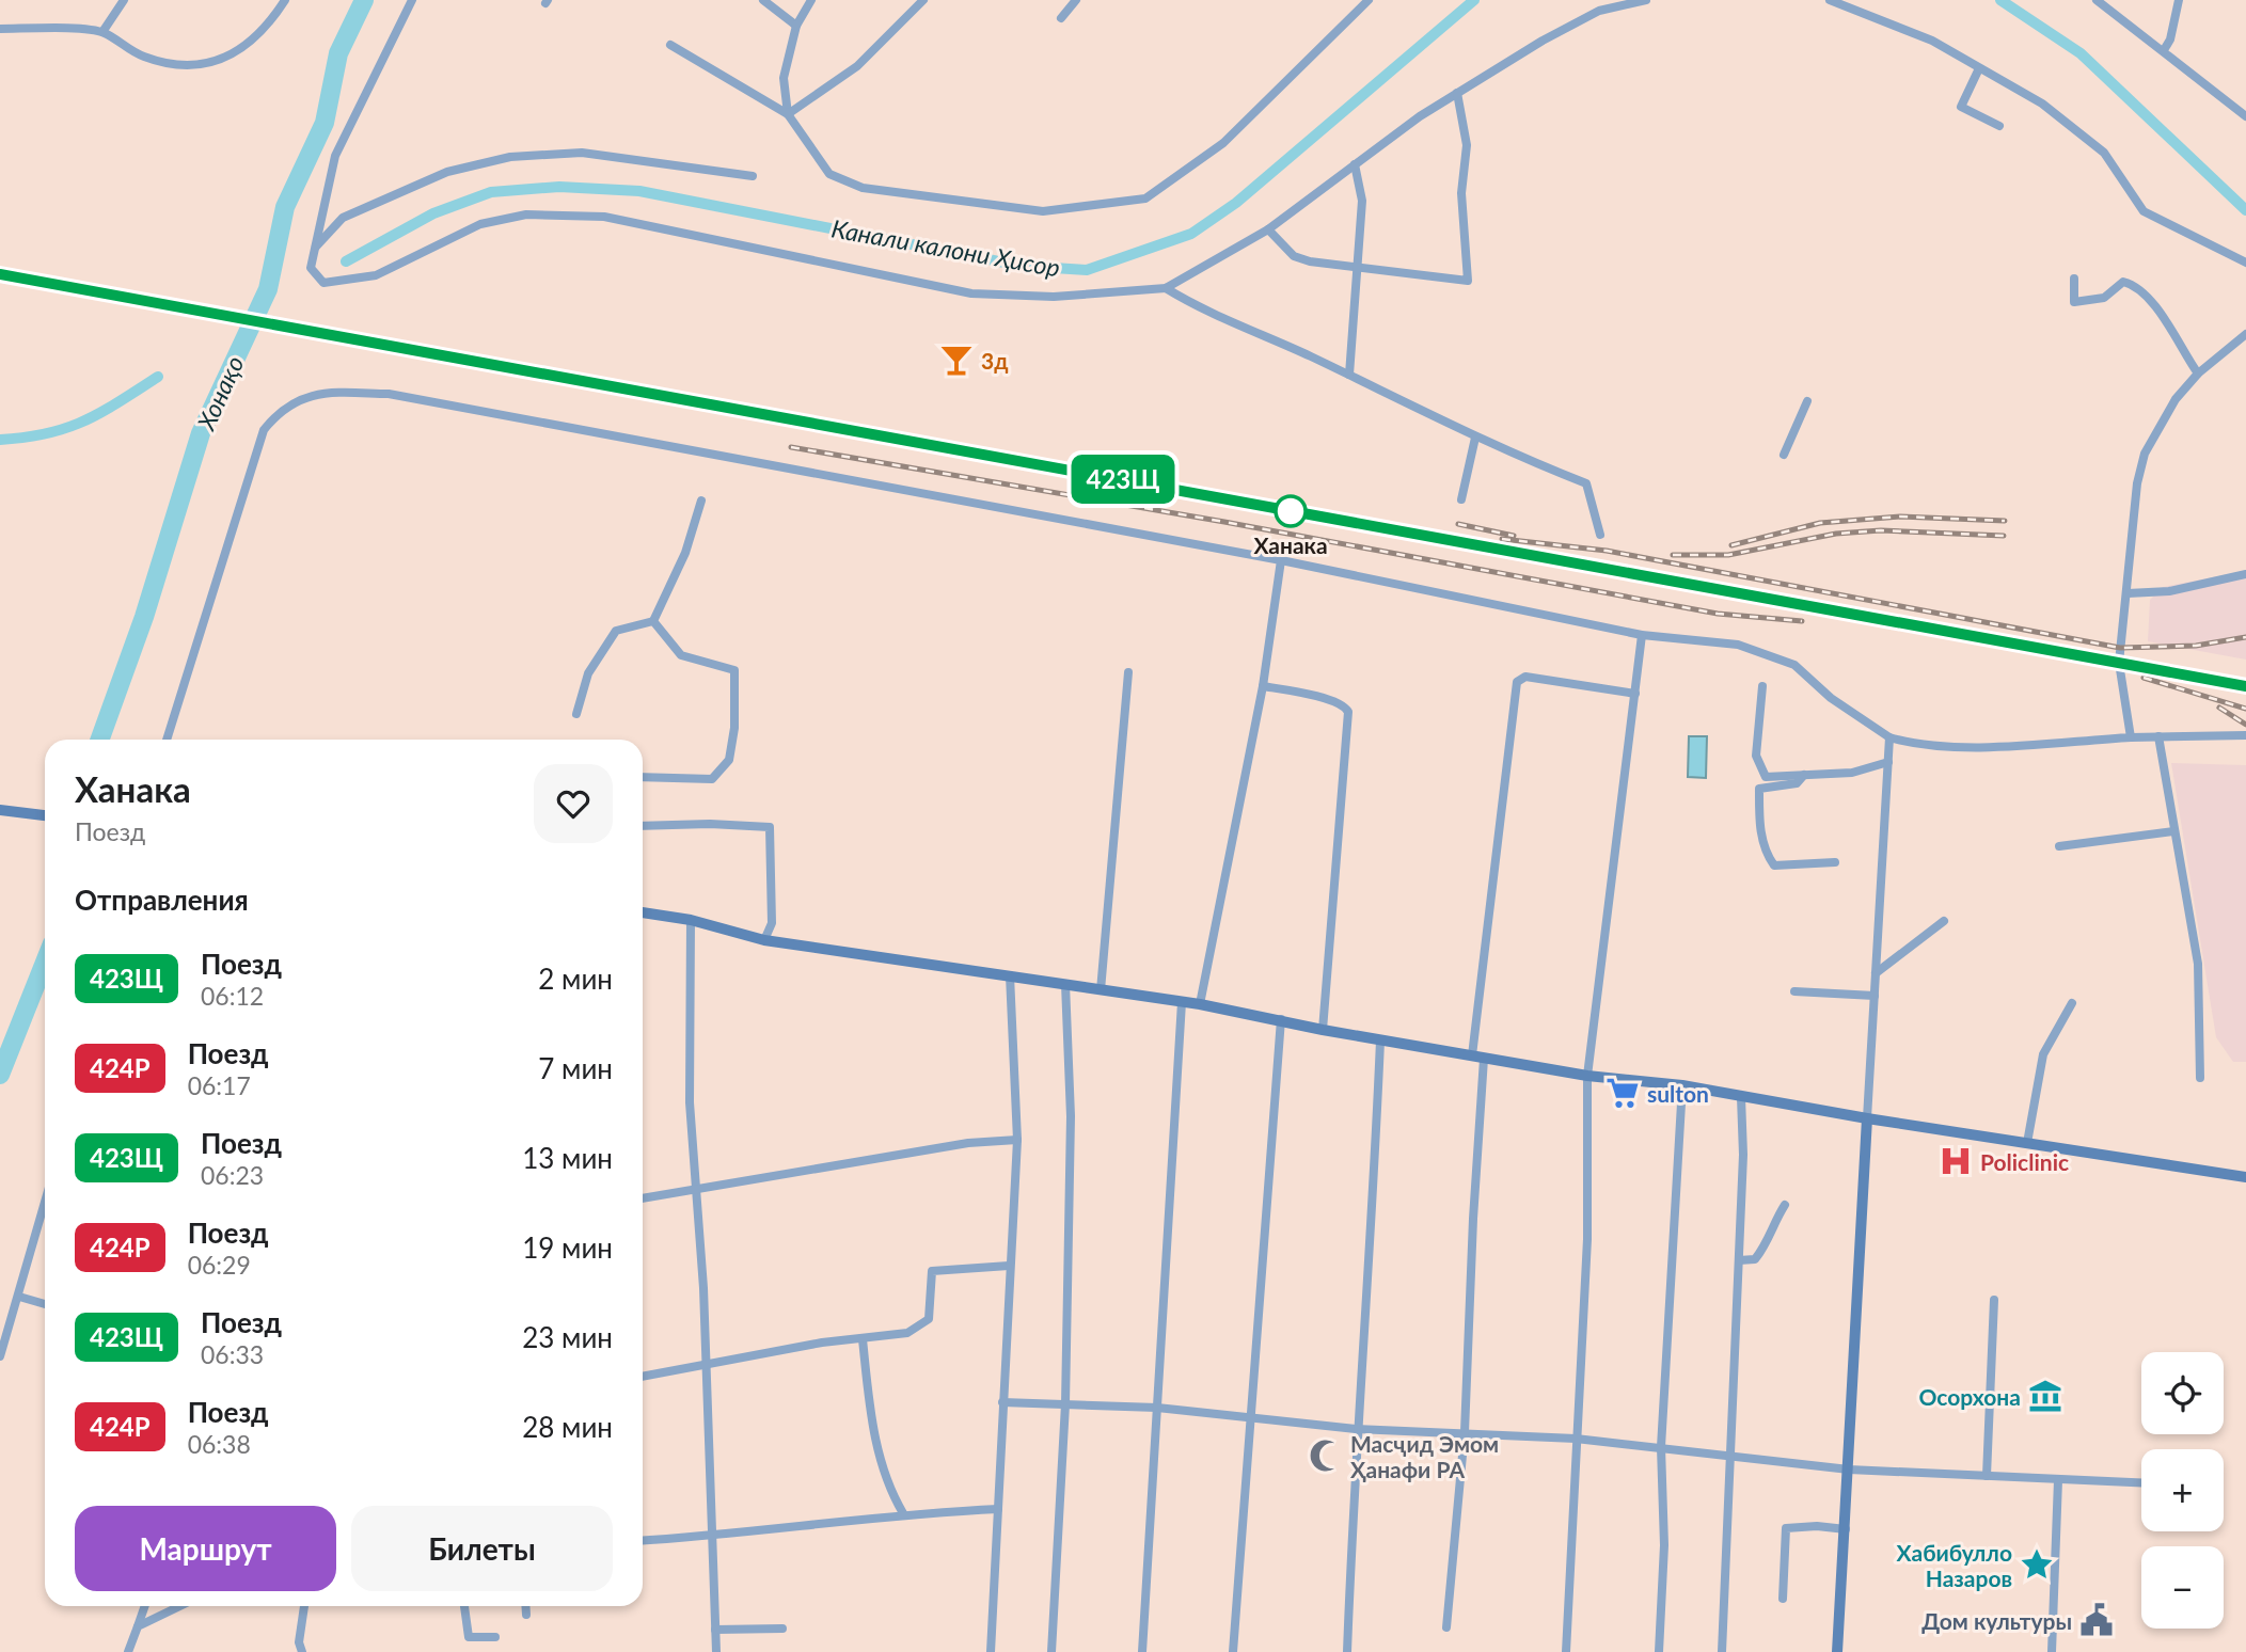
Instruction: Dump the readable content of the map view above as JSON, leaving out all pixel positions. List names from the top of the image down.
{
  "water": ["Канали калони Ҳисор", "Хонақо"],
  "places": {
    "bar": ["3д"],
    "other": ["Ханака"],
    "supermarket": ["sulton"],
    "hospital": ["Policlinic"],
    "museum": ["Осорхона"],
    "mosque": ["Масҷид Эмом Ҳанафи РА"],
    "place": ["Хабибулло Назаров"],
    "public building": ["Дом культуры"]
  },
  "page": {
    "on_map": "423Щ",
    "heading": [
      ["Ханака", "Поезд"],
      "Отправления"
    ],
    "list": [
      {
        "mark": "423Щ",
        "name": "Поезд",
        "note": "06:12",
        "value": "2 мин"
      },
      {
        "mark": "424Р",
        "name": "Поезд",
        "note": "06:17",
        "value": "7 мин"
      },
      {
        "mark": "423Щ",
        "name": "Поезд",
        "note": "06:23",
        "value": "13 мин"
      },
      {
        "mark": "424Р",
        "name": "Поезд",
        "note": "06:29",
        "value": "19 мин"
      },
      {
        "mark": "423Щ",
        "name": "Поезд",
        "note": "06:33",
        "value": "23 мин"
      },
      {
        "mark": "424Р",
        "name": "Поезд",
        "note": "06:38",
        "value": "28 мин"
      }
    ],
    "map_buttons": ["+", "−"],
    "buttons": ["Маршрут", "Билеты"]
  }
}
